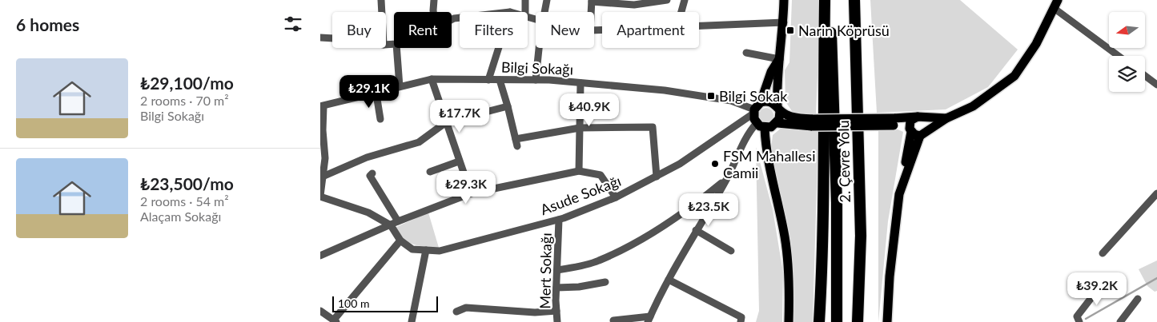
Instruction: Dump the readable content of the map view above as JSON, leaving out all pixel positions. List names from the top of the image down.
{
  "streets": {
    "highway": ["2. Çevre Yolu"],
    "street": ["Bilgi Sokağı", "Asude Sokağı", "Mert Sokağı"]
  },
  "crossings": [
    ["Bilgi Sokağı", "Asude Sokağı"],
    ["Asude Sokağı", "Mert Sokağı"]
  ],
  "places": {
    "transit": ["Narin Köprüsü", "Bilgi Sokak"],
    "other": ["FSM Mahallesi Camii"]
  },
  "scale_bar": "100 m",
  "north": "left",
  "page": {
    "heading": "6 homes",
    "chip": [
      "Buy",
      "Rent",
      "Filters",
      "New",
      "Apartment"
    ],
    "list": [
      {
        "name": "₺29,100/mo",
        "note": "2 rooms · 70 m² · Bilgi Sokağı"
      },
      {
        "name": "₺23,500/mo",
        "note": "2 rooms · 54 m² · Alaçam Sokağı"
      }
    ],
    "price": [
      "₺29.1K",
      "₺40.9K",
      "₺17.7K",
      "₺29.3K",
      "₺23.5K",
      "₺39.2K"
    ],
    "scale": "100 m"
  }
}
